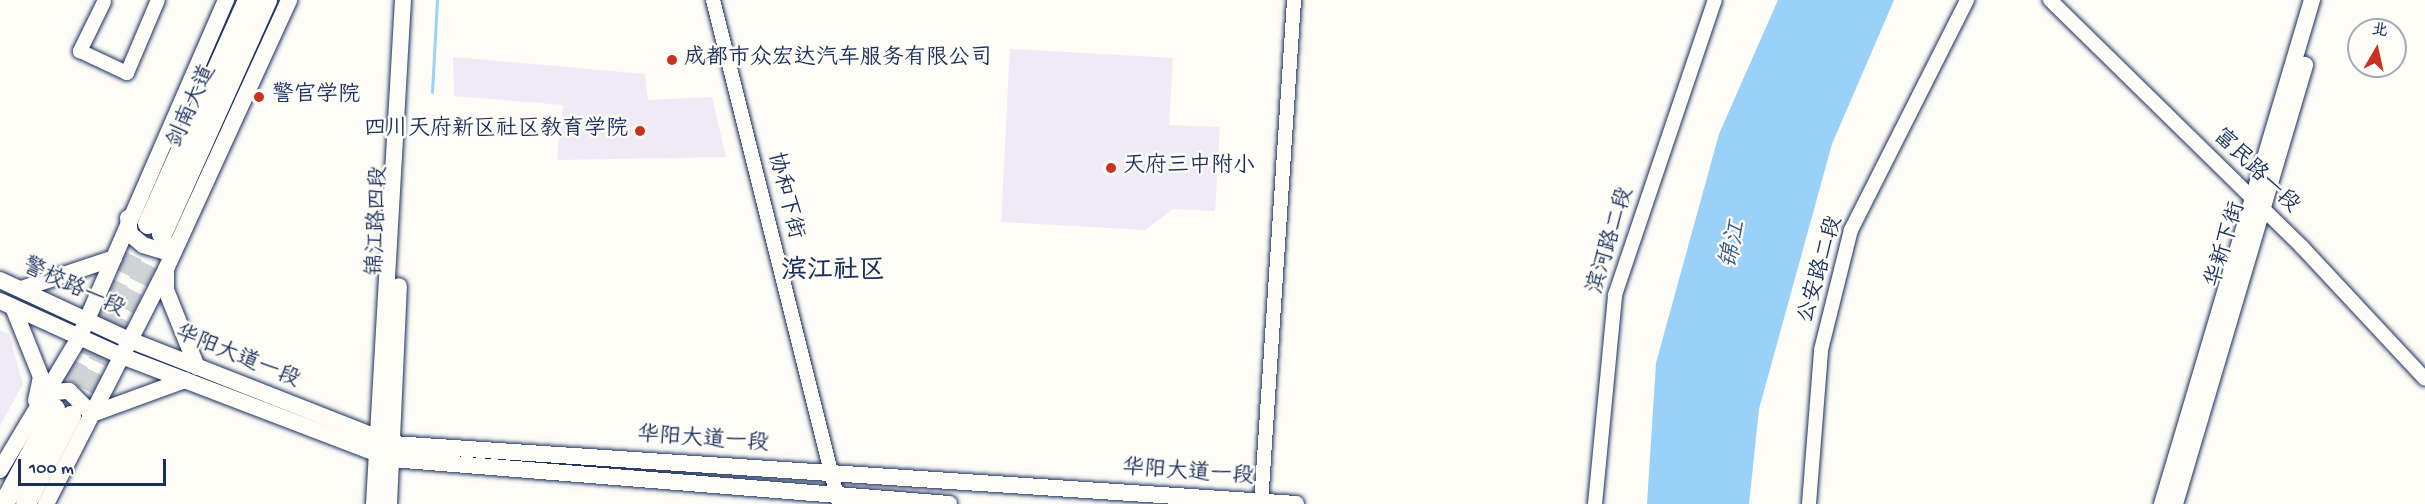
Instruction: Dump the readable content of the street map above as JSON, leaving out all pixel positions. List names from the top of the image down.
{
  "streets": {
    "highway": ["剑南大道"],
    "main road": [
      "锦江路四段",
      "华新下街",
      "警校路一段",
      "华阳大道一段"
    ],
    "street": [
      "富民路一段",
      "协和下街",
      "滨河路二段",
      "公安路二段"
    ]
  },
  "crossings": [
    ["富民路一段", "华新下街"],
    ["协和下街", "华阳大道一段"],
    ["锦江路四段", "华阳大道一段"],
    ["警校路一段", "华阳大道一段"]
  ],
  "districts": ["滨江社区"],
  "water": ["锦江"],
  "places": [
    "成都市众宏达汽车服务有限公司",
    "警官学院",
    "四川天府新区社区教育学院",
    "天府三中附小"
  ],
  "scale_bar": "100 m",
  "north": "top"
}
